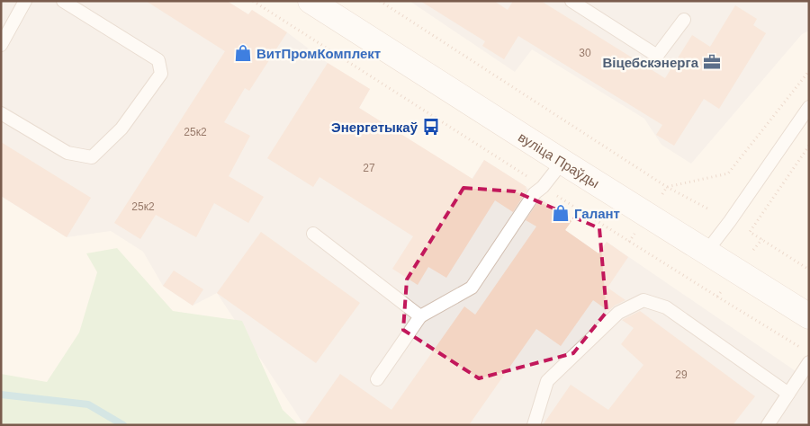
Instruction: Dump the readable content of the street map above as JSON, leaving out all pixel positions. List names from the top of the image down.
{
  "streets": {
    "main road": ["вуліца Праўды"]
  },
  "places": {
    "shop": ["ВитПромКомплект", "Галант"],
    "office": ["Віцебскэнерга"],
    "bus stop": ["Энергетыкаў"]
  },
  "house_numbers": [
    "30",
    "25к2",
    "27",
    "25к2",
    "29"
  ]
}
